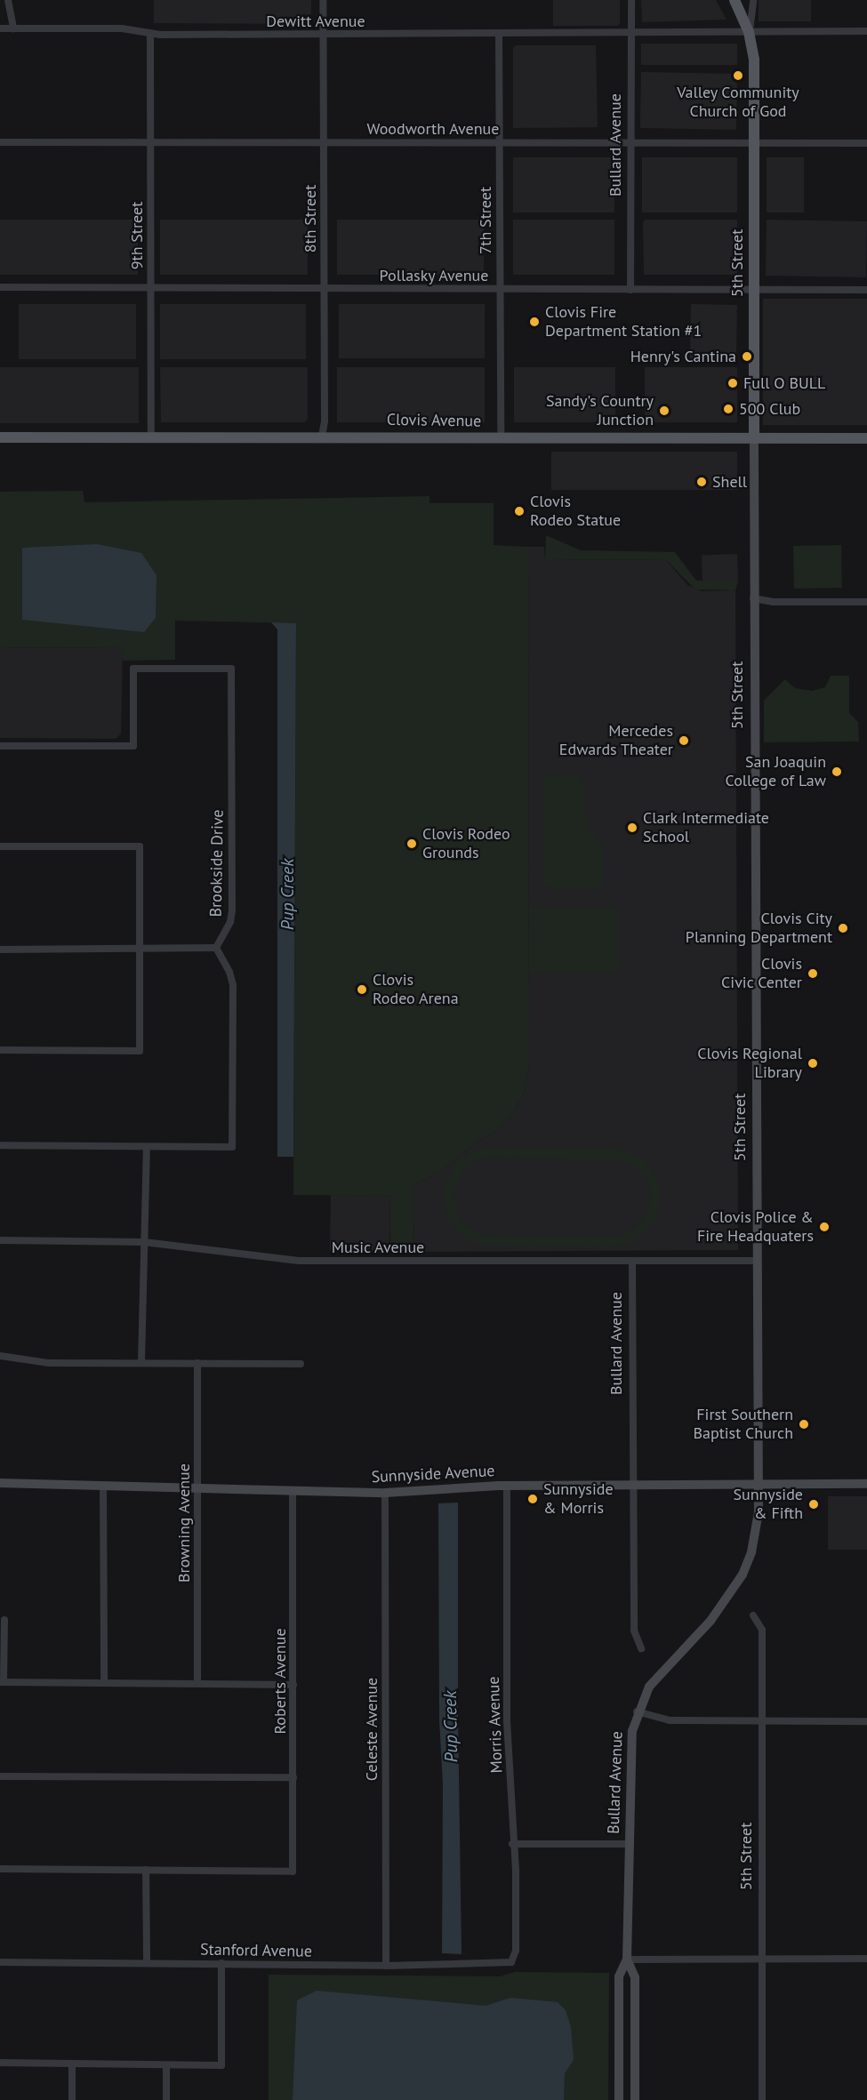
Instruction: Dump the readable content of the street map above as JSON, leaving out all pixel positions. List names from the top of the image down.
{
  "streets": {
    "main road": [
      "Bullard Avenue",
      "5th Street",
      "Clovis Avenue",
      "Sunnyside Avenue"
    ],
    "street": [
      "Dewitt Avenue",
      "Woodworth Avenue",
      "8th Street",
      "7th Street",
      "9th Street",
      "Pollasky Avenue",
      "Brookside Drive",
      "Music Avenue",
      "Browning Avenue",
      "Roberts Avenue",
      "Morris Avenue",
      "Celeste Avenue",
      "Stanford Avenue"
    ]
  },
  "crossings": [
    ["Dewitt Avenue", "Bullard Avenue"],
    ["Dewitt Avenue", "8th Street"],
    ["Dewitt Avenue", "7th Street"],
    ["Dewitt Avenue", "9th Street"],
    ["Dewitt Avenue", "5th Street"],
    ["Woodworth Avenue", "Bullard Avenue"],
    ["Woodworth Avenue", "8th Street"],
    ["Woodworth Avenue", "7th Street"],
    ["Woodworth Avenue", "9th Street"],
    ["Woodworth Avenue", "5th Street"],
    ["Bullard Avenue", "5th Street"],
    ["Bullard Avenue", "Pollasky Avenue"],
    ["Bullard Avenue", "Music Avenue"],
    ["Bullard Avenue", "Sunnyside Avenue"],
    ["8th Street", "Pollasky Avenue"],
    ["8th Street", "Clovis Avenue"],
    ["7th Street", "Pollasky Avenue"],
    ["7th Street", "Clovis Avenue"],
    ["9th Street", "Pollasky Avenue"],
    ["9th Street", "Clovis Avenue"],
    ["5th Street", "Pollasky Avenue"],
    ["5th Street", "Clovis Avenue"],
    ["5th Street", "Music Avenue"],
    ["5th Street", "Sunnyside Avenue"],
    ["Sunnyside Avenue", "Browning Avenue"],
    ["Sunnyside Avenue", "Roberts Avenue"],
    ["Sunnyside Avenue", "Morris Avenue"],
    ["Sunnyside Avenue", "Celeste Avenue"],
    ["Morris Avenue", "Stanford Avenue"],
    ["Celeste Avenue", "Stanford Avenue"]
  ],
  "water": ["Pup Creek"],
  "places": [
    "Valley Community Church of God",
    "Clovis Fire Department Station #1",
    "Henry's Cantina",
    "Full O BULL",
    "500 Club",
    "Sandy's Country Junction",
    "Shell",
    "Clovis Rodeo Statue",
    "Mercedes Edwards Theater",
    "San Joaquin College of Law",
    "Clark Intermediate School",
    "Clovis Rodeo Grounds",
    "Clovis City Planning Department",
    "Clovis Civic Center",
    "Clovis Rodeo Arena",
    "Clovis Regional Library",
    "Clovis Police & Fire Headquaters",
    "First Southern Baptist Church",
    "Sunnyside & Morris",
    "Sunnyside & Fifth"
  ]
}
